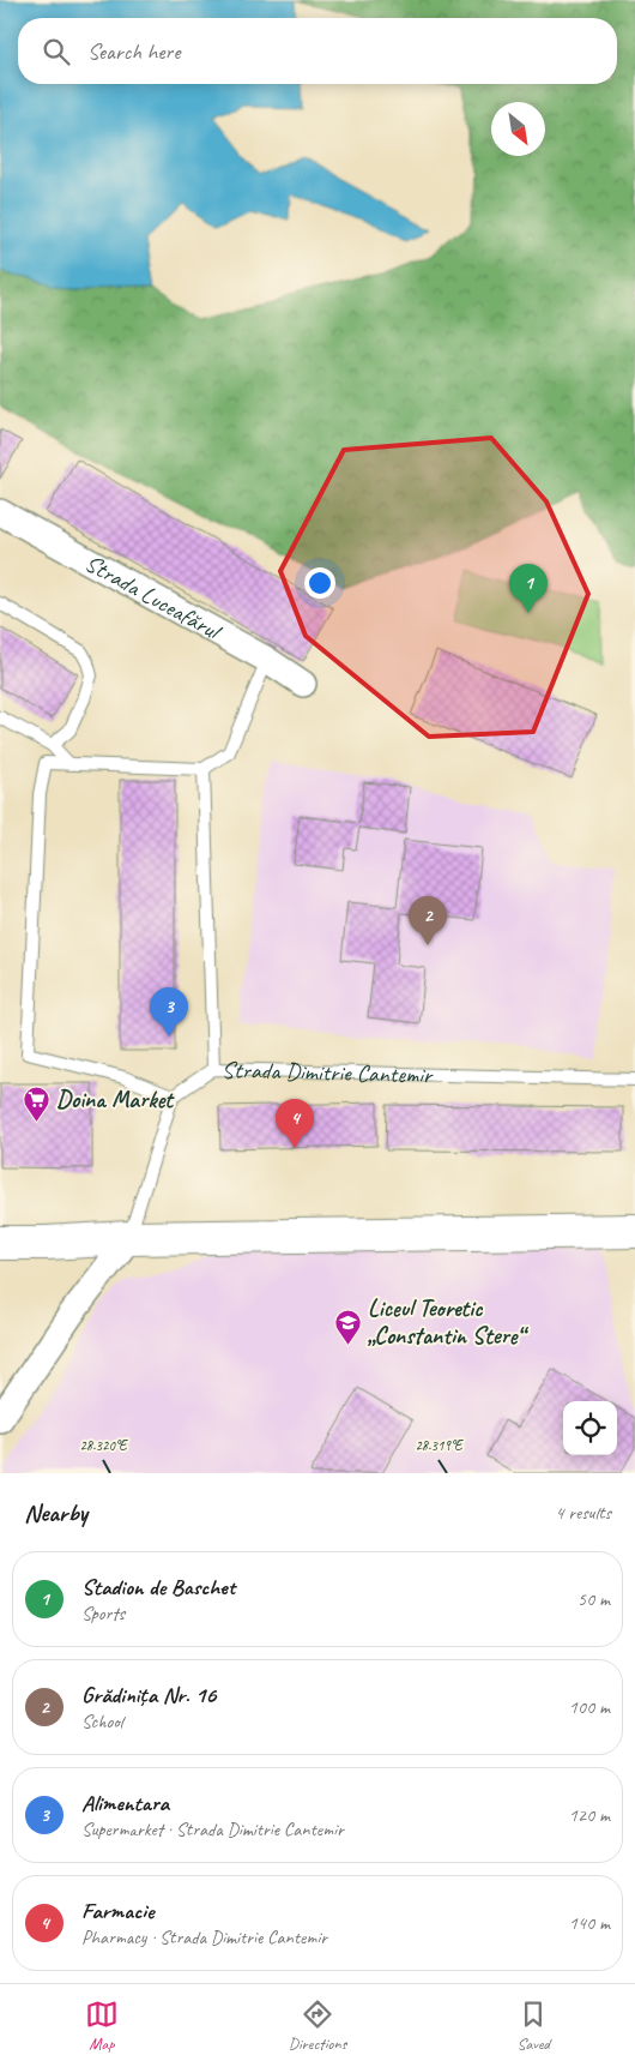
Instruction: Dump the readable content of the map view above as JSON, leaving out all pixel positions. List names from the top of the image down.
{
  "streets": {
    "street": ["Strada Luceafărul"],
    "lane": ["Strada Dimitrie Cantemir"]
  },
  "places": {
    "supermarket": ["Doina Market"],
    "school or university": ["Liceul Teoretic „Constantin Stere“"]
  },
  "north": "bottom right",
  "page": {
    "search": "Search here",
    "pins": [
      "1",
      "2",
      "3",
      "4"
    ],
    "heading": ["Nearby", "4 results"],
    "list": [
      {
        "mark": "1",
        "name": "Stadion de Baschet",
        "note": "Sports",
        "value": "50 m"
      },
      {
        "mark": "2",
        "name": "Grădinița Nr. 16",
        "note": "School",
        "value": "100 m"
      },
      {
        "mark": "3",
        "name": "Alimentara",
        "note": "Supermarket · Strada Dimitrie Cantemir",
        "value": "120 m"
      },
      {
        "mark": "4",
        "name": "Farmacie",
        "note": "Pharmacy · Strada Dimitrie Cantemir",
        "value": "140 m"
      }
    ],
    "nav": ["Map", "Directions", "Saved"]
  },
  "coordinates": ["28.320°E", "28.319°E"]
}
